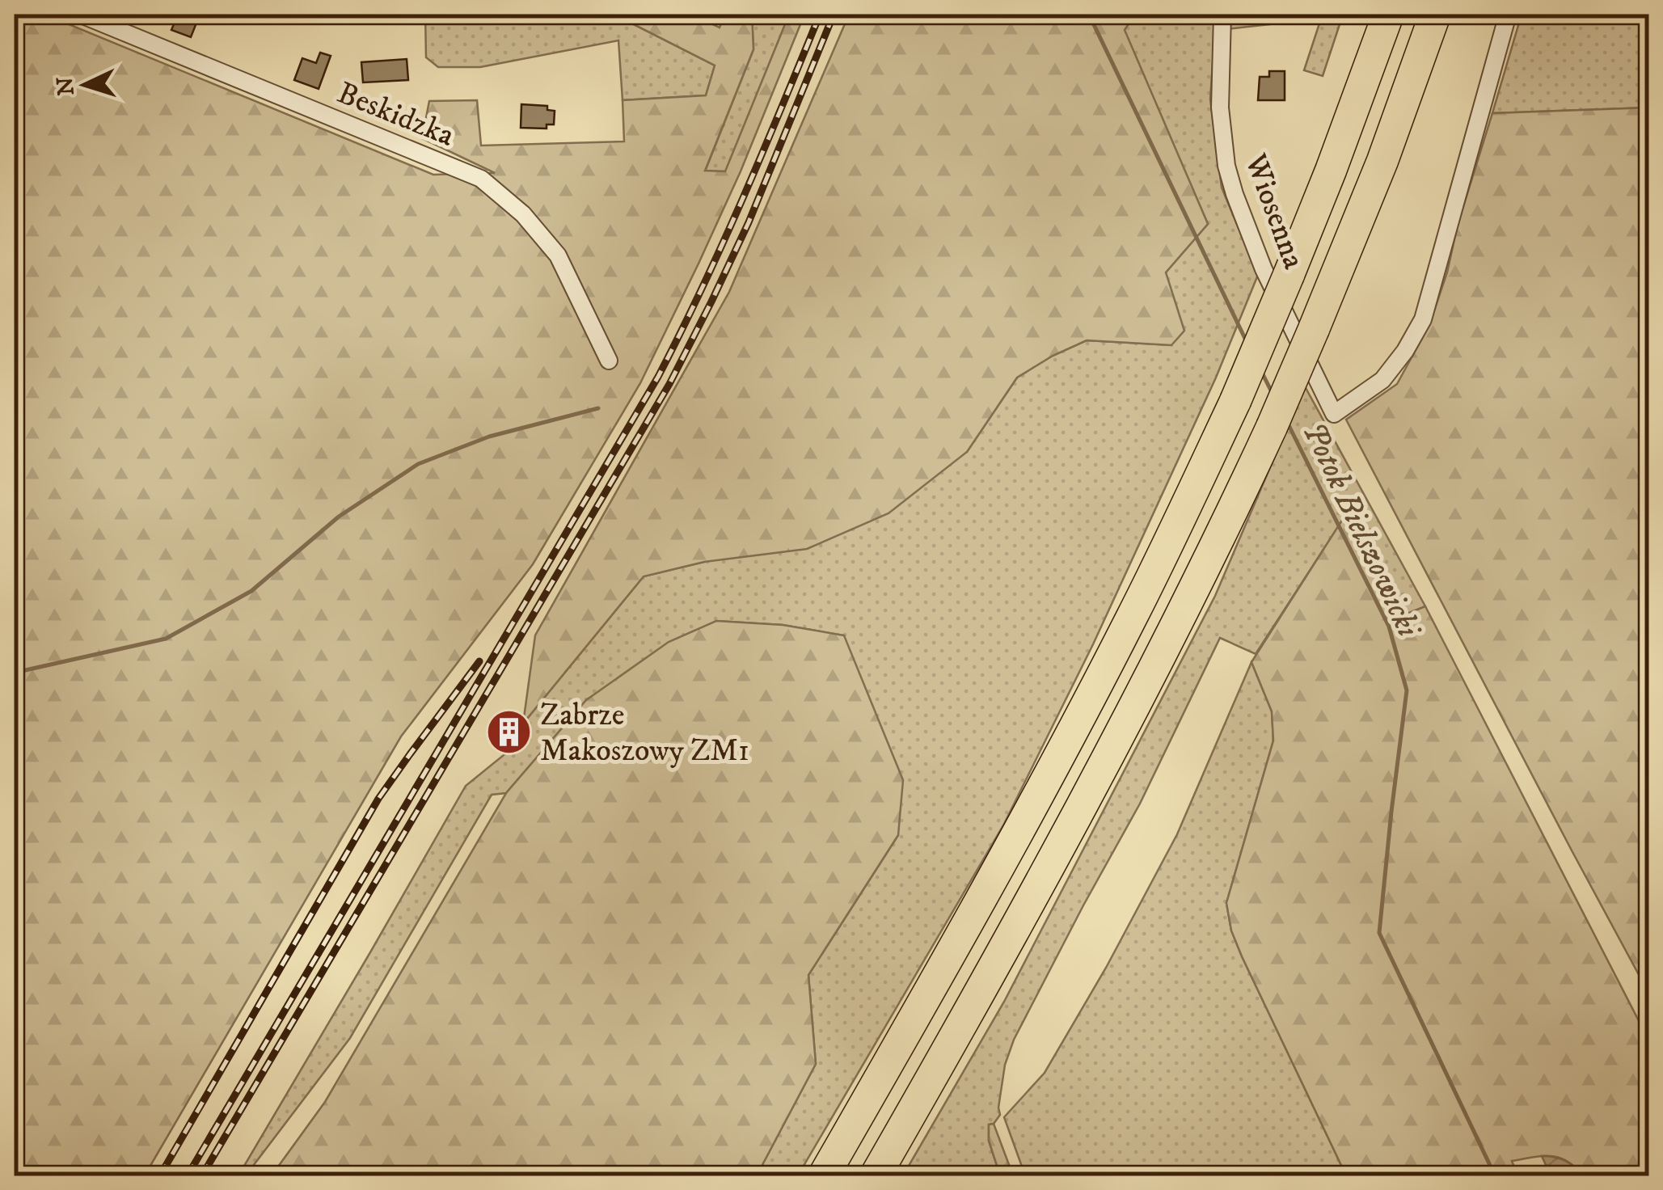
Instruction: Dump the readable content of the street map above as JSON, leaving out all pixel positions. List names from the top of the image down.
{
  "streets": {
    "street": ["Beskidzka", "Wiosenna"]
  },
  "water": ["Potok Bielszowicki"],
  "places": {
    "building": ["Zabrze Makoszowy ZM1"]
  },
  "north": "left"
}
